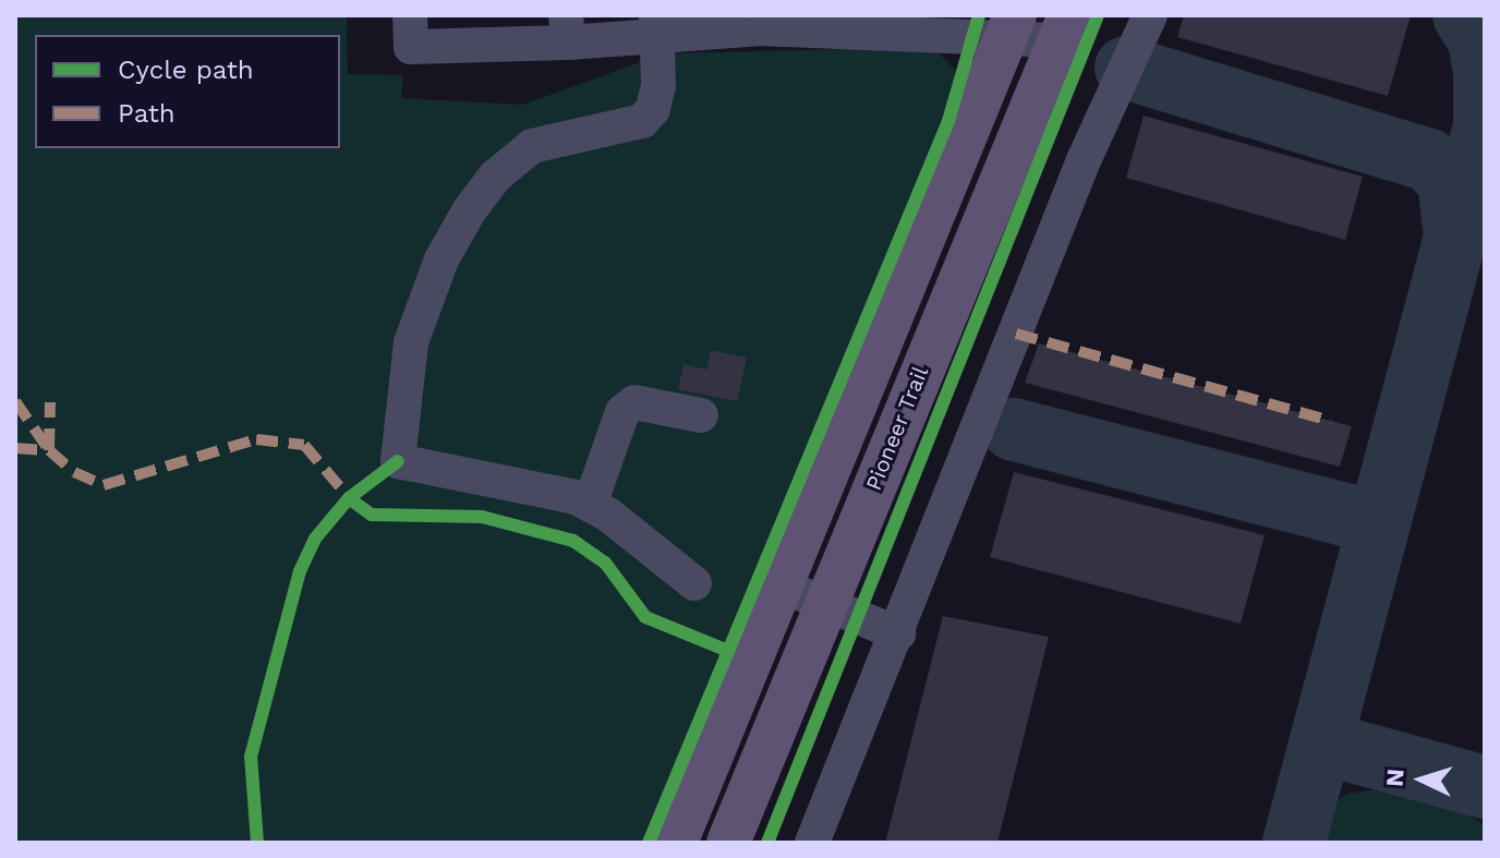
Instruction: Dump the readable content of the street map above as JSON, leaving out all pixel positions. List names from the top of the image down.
{
  "streets": {
    "main road": ["Pioneer Trail"]
  },
  "legend": ["Cycle path", "Path"],
  "north": "left"
}
